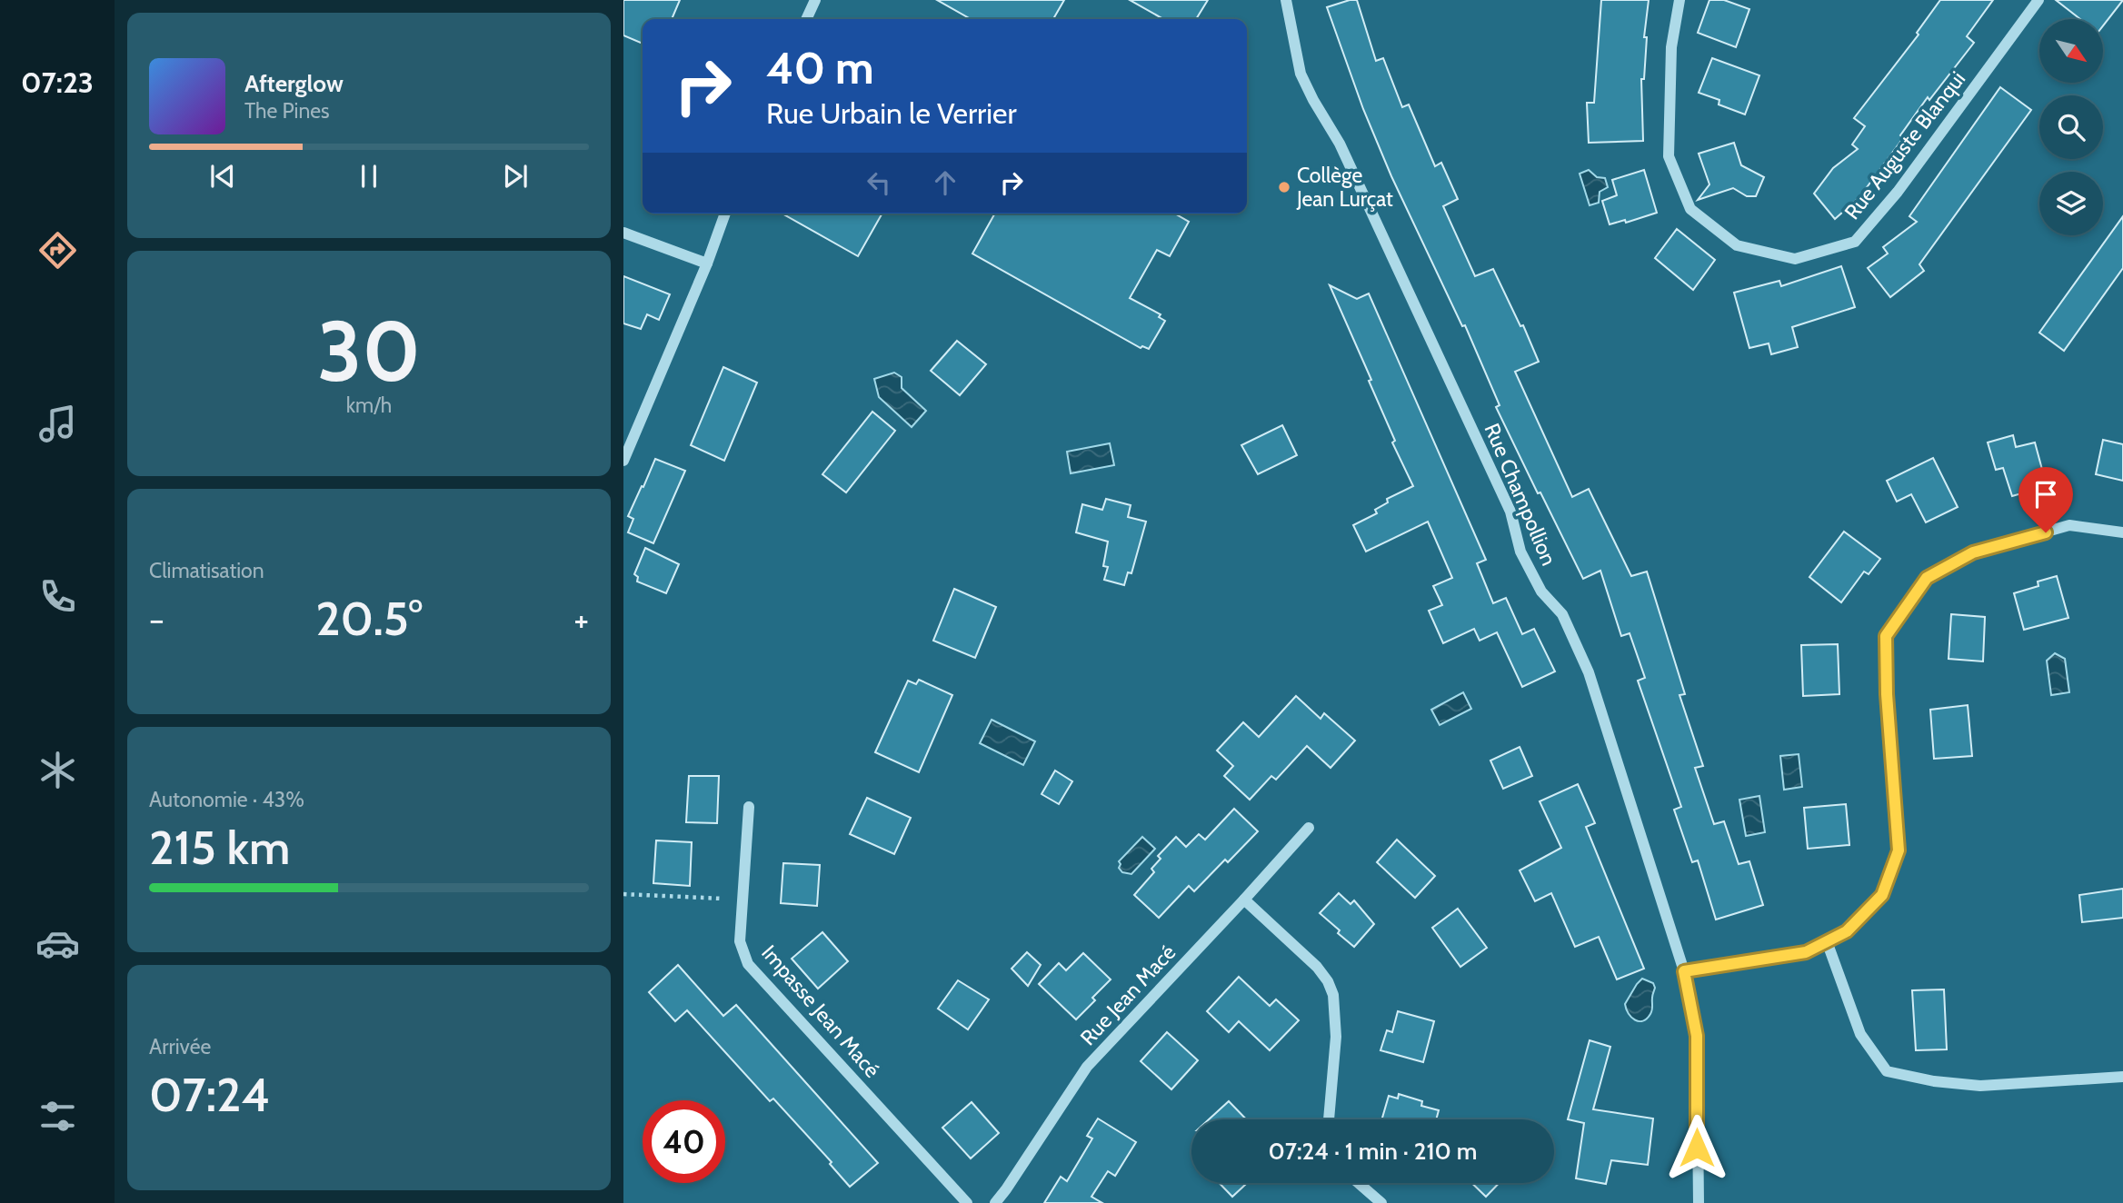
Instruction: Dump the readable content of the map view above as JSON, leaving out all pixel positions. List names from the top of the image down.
{
  "streets": {
    "street": [
      "Rue Auguste Blanqui",
      "Rue Champollion",
      "Rue Jean Macé",
      "Impasse Jean Macé"
    ]
  },
  "places": ["Collège Jean Lurçat"],
  "north": "bottom right",
  "page": {
    "tabs": "07:23",
    "turn": ["40 m", "Rue Urbain le Verrier"],
    "song": ["Afterglow", "The Pines"],
    "tile": [
      ["30", "km/h"],
      "Climatisation",
      ["Autonomie · 43%", "215 km"],
      ["Arrivée", "07:24"]
    ],
    "heat": ["−", "20.5°", "+"],
    "limit": "40",
    "trip": "07:24 · 1 min · 210 m"
  }
}
